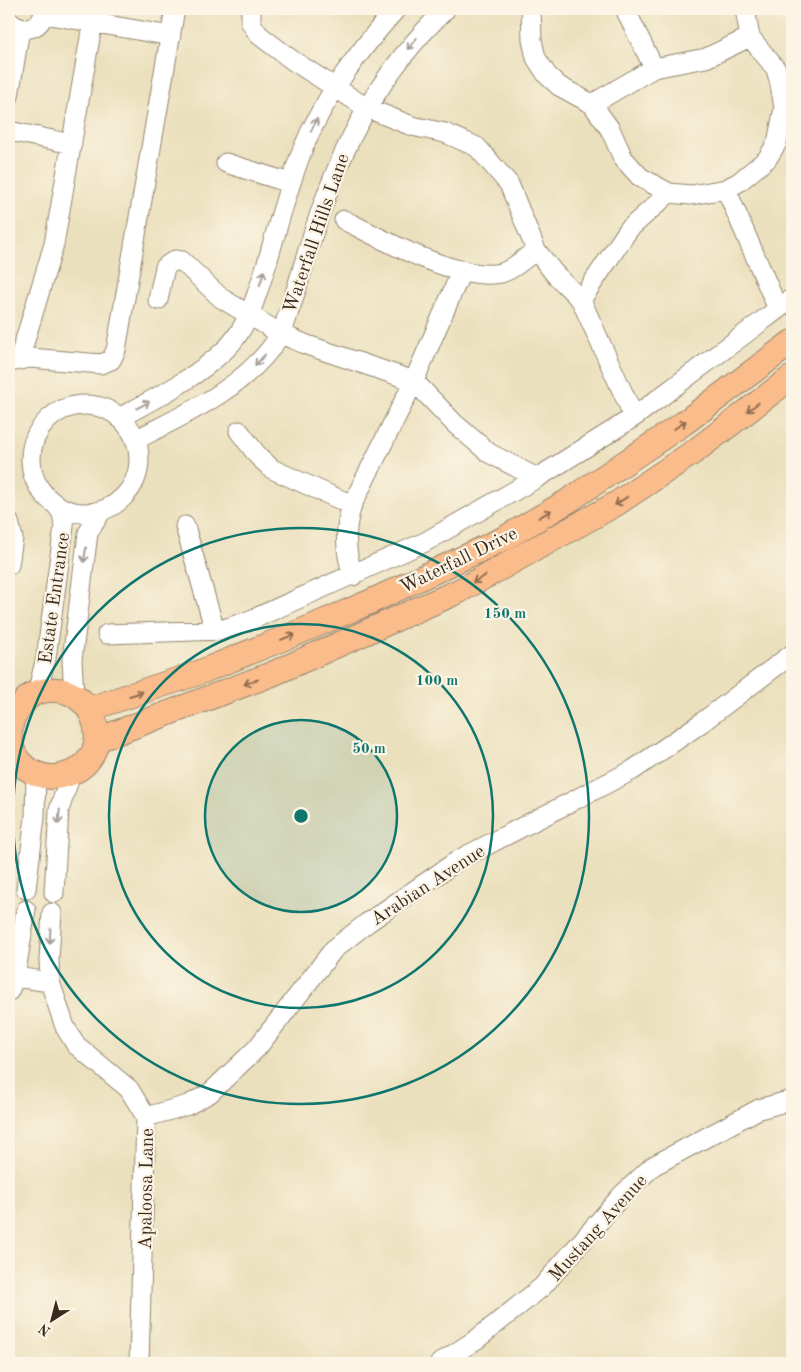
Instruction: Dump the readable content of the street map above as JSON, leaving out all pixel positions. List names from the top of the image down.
{
  "streets": {
    "main road": ["Waterfall Drive"],
    "street": [
      "Waterfall Hills Lane",
      "Estate Entrance",
      "Arabian Avenue",
      "Apaloosa Lane",
      "Mustang Avenue"
    ]
  },
  "crossings": [
    ["Waterfall Hills Lane", "Estate Entrance"],
    ["Waterfall Drive", "Estate Entrance"],
    ["Arabian Avenue", "Apaloosa Lane"]
  ],
  "north": "bottom left",
  "rings": ["150 m", "100 m", "50 m"]
}
